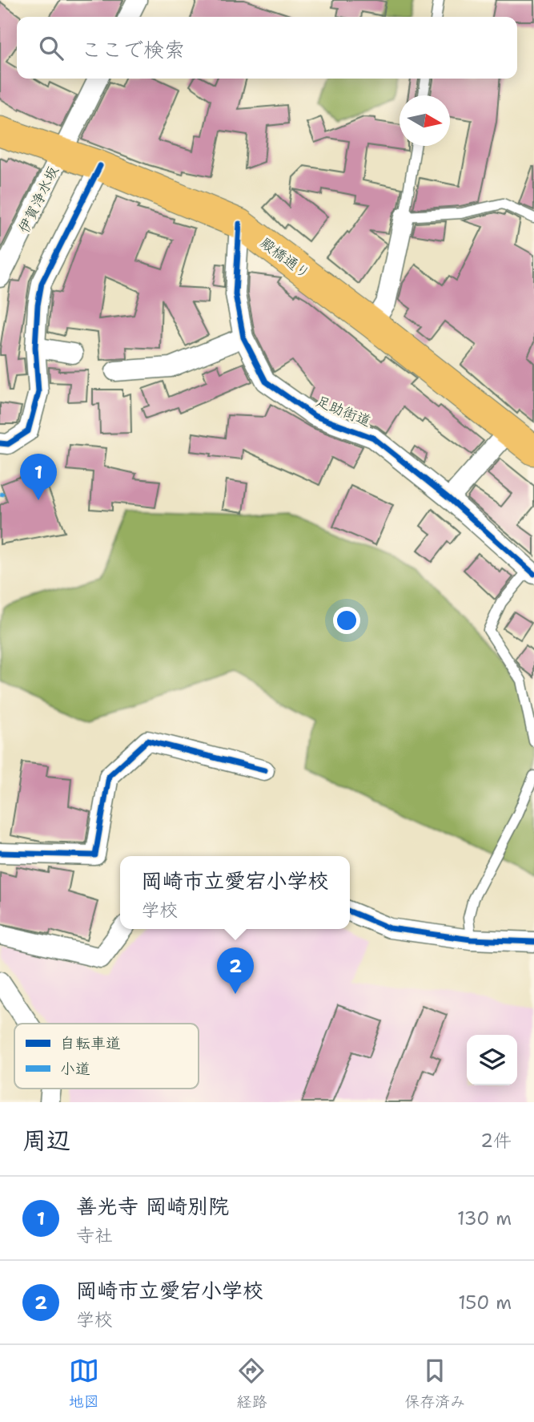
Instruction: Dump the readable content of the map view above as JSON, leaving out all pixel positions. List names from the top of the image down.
{
  "streets": {
    "main road": ["殿橋通り"],
    "street": ["伊賀浄水坂", "足助街道"]
  },
  "crossings": [
    ["伊賀浄水坂", "殿橋通り"],
    ["殿橋通り", "足助街道"]
  ],
  "legend": ["自転車道", "小道"],
  "north": "right",
  "page": {
    "search": "ここで検索",
    "pins": ["1", "2"],
    "popup": ["岡崎市立愛宕小学校", "学校"],
    "heading": ["周辺", "2件"],
    "list": [
      {
        "mark": "1",
        "name": "善光寺 岡崎別院",
        "note": "寺社",
        "value": "130 m"
      },
      {
        "mark": "2",
        "name": "岡崎市立愛宕小学校",
        "note": "学校",
        "value": "150 m"
      }
    ],
    "nav": ["地図", "経路", "保存済み"]
  }
}
